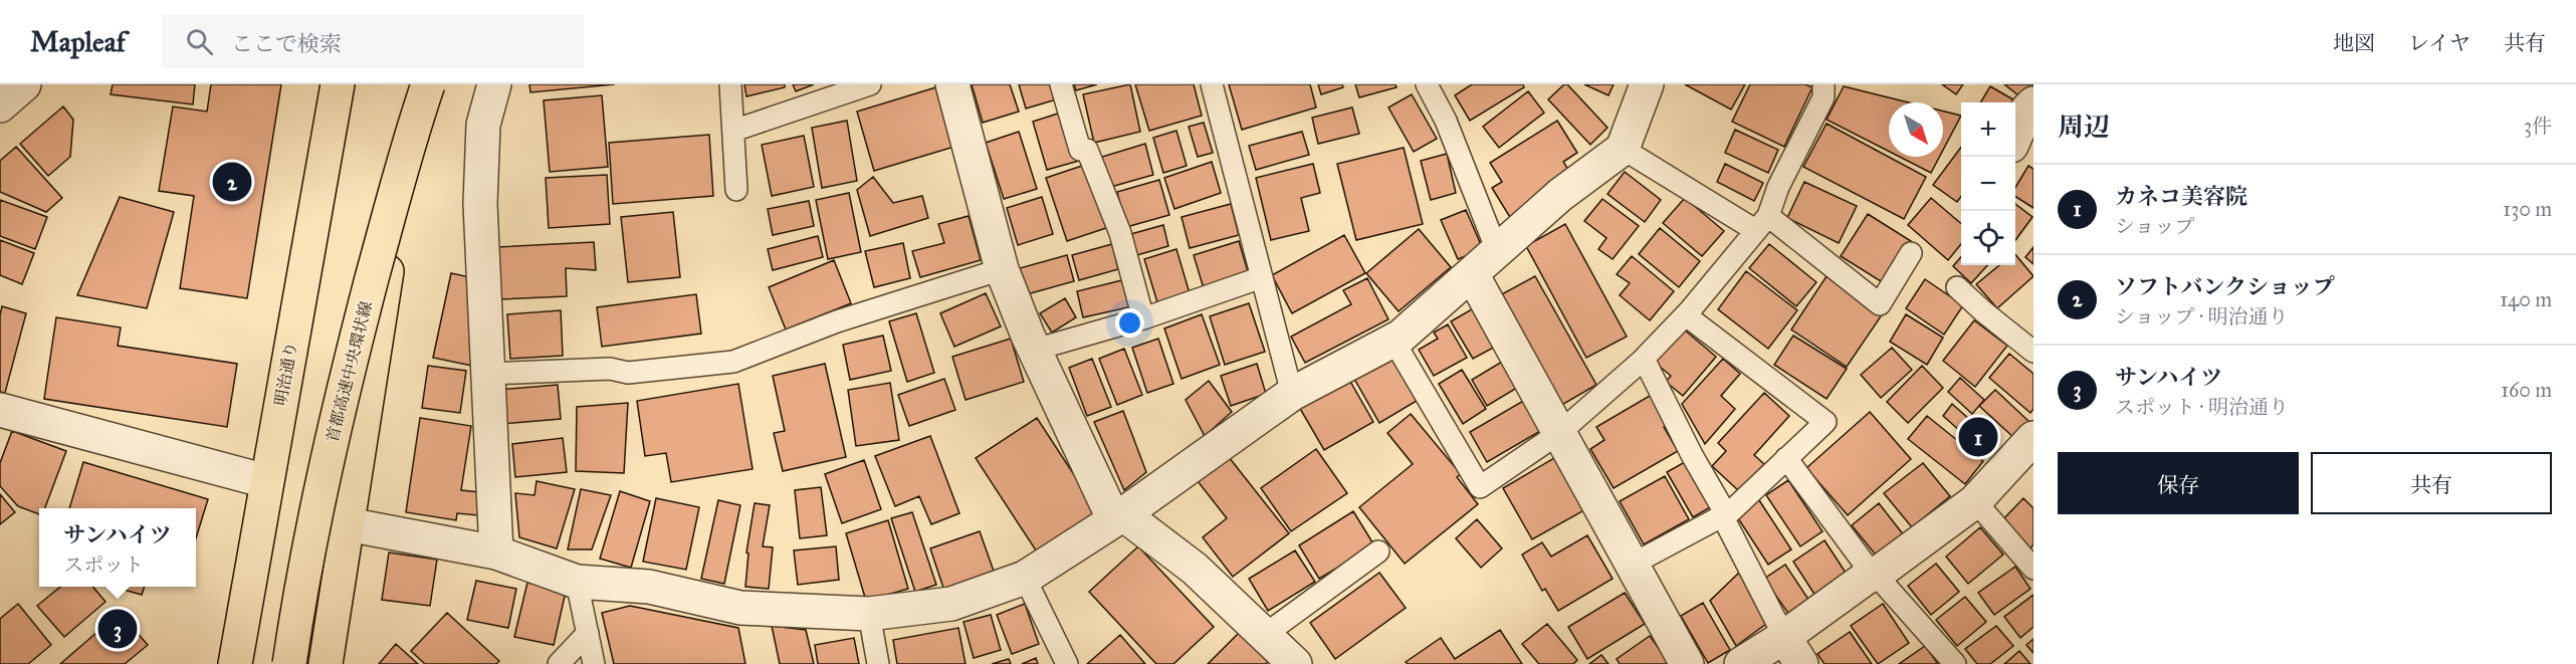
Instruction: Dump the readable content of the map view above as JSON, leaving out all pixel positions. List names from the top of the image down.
{
  "streets": {
    "highway": ["首都高速中央環状線", "明治通り"]
  },
  "north": "bottom right",
  "page": {
    "header": "Mapleaf",
    "search": "ここで検索",
    "nav": ["地図", "レイヤ", "共有"],
    "heading": ["周辺", "3件"],
    "map_buttons": ["+", "−"],
    "pins": ["2", "1", "3"],
    "list": [
      {
        "mark": "1",
        "name": "カネコ美容院",
        "note": "ショップ",
        "value": "130 m"
      },
      {
        "mark": "2",
        "name": "ソフトバンクショップ",
        "note": "ショップ · 明治通り",
        "value": "140 m"
      },
      {
        "mark": "3",
        "name": "サンハイツ",
        "note": "スポット · 明治通り",
        "value": "160 m"
      }
    ],
    "buttons": ["保存", "共有"],
    "popup": ["サンハイツ", "スポット"]
  }
}
